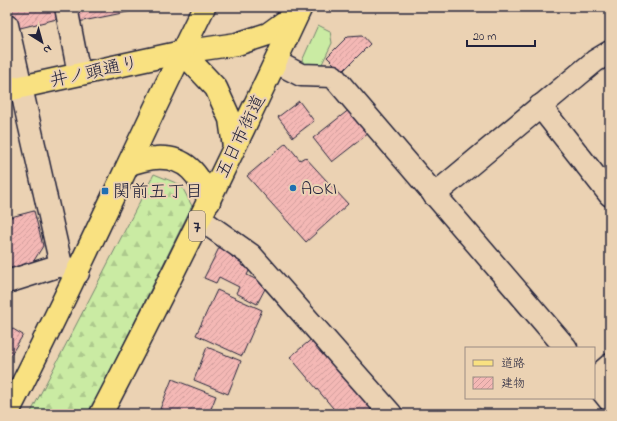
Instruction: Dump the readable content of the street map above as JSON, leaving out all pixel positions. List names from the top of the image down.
{
  "streets": {
    "main road": ["井ノ頭通り", "五日市街道", "7"]
  },
  "crossings": [
    ["井ノ頭通り", "7"],
    ["五日市街道", "7"]
  ],
  "places": {
    "other": ["AOKI"],
    "transit": ["関前五丁目"]
  },
  "legend": ["道路", "建物"],
  "scale_bar": "20 m",
  "north": "bottom right"
}
